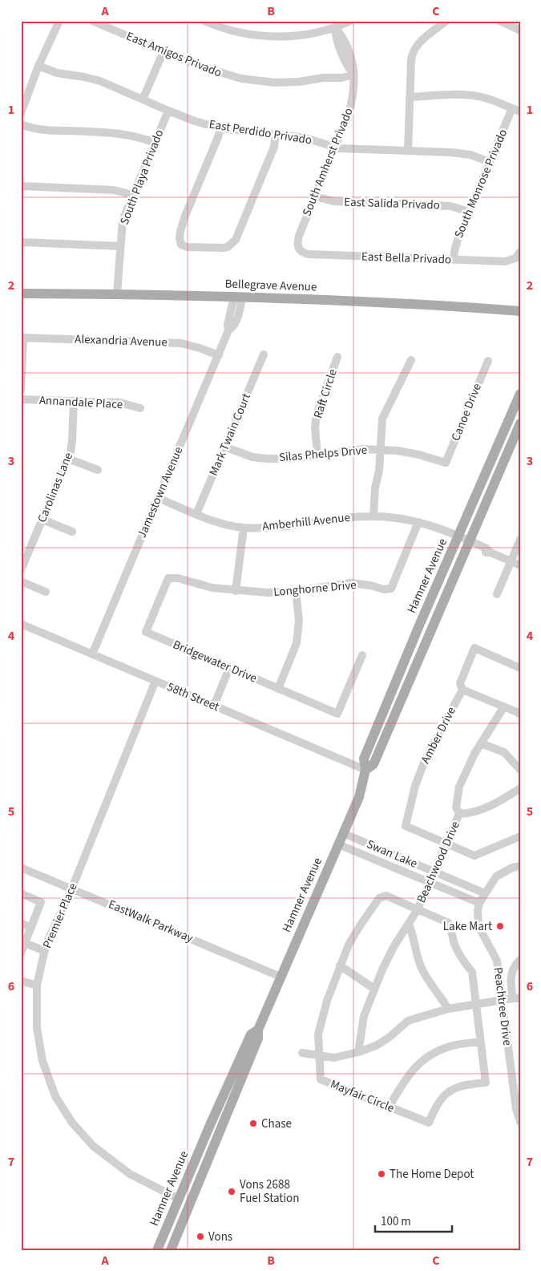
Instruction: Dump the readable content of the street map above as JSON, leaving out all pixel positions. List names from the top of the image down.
{
  "streets": {
    "main road": ["Bellegrave Avenue", "Hamner Avenue"],
    "street": [
      "East Amigos Privado",
      "East Perdido Privado",
      "South Amherst Privado",
      "South Playa Privado",
      "South Monrose Privado",
      "East Salida Privado",
      "East Bella Privado",
      "Alexandria Avenue",
      "Raft Circle",
      "Annandale Place",
      "Canoe Drive",
      "Mark Twain Court",
      "Silas Phelps Drive",
      "Carolinas Lane",
      "Jamestown Avenue",
      "Amberhill Avenue",
      "Longhorne Drive",
      "Bridgewater Drive",
      "58th Street",
      "Amber Drive",
      "Swan Lake",
      "Beachwood Drive",
      "Premier Place",
      "EastWalk Parkway",
      "Peachtree Drive",
      "Mayfair Circle"
    ]
  },
  "crossings": [
    ["East Amigos Privado", "South Amherst Privado"],
    ["East Perdido Privado", "South Amherst Privado"],
    ["East Perdido Privado", "South Playa Privado"],
    ["East Perdido Privado", "South Monrose Privado"],
    ["South Amherst Privado", "East Salida Privado"],
    ["South Amherst Privado", "East Bella Privado"],
    ["South Playa Privado", "Bellegrave Avenue"],
    ["South Monrose Privado", "East Salida Privado"],
    ["South Monrose Privado", "East Bella Privado"],
    ["Bellegrave Avenue", "Jamestown Avenue"],
    ["Alexandria Avenue", "Jamestown Avenue"],
    ["Raft Circle", "Silas Phelps Drive"],
    ["Annandale Place", "Carolinas Lane"],
    ["Canoe Drive", "Silas Phelps Drive"],
    ["Mark Twain Court", "Silas Phelps Drive"],
    ["Mark Twain Court", "Amberhill Avenue"],
    ["Jamestown Avenue", "Amberhill Avenue"],
    ["Jamestown Avenue", "58th Street"],
    ["Amberhill Avenue", "Hamner Avenue"],
    ["Amberhill Avenue", "Longhorne Drive"],
    ["Hamner Avenue", "58th Street"],
    ["Hamner Avenue", "Swan Lake"],
    ["Hamner Avenue", "Premier Place"],
    ["Hamner Avenue", "EastWalk Parkway"],
    ["Longhorne Drive", "Bridgewater Drive"],
    ["58th Street", "Premier Place"],
    ["Amber Drive", "Beachwood Drive"],
    ["Swan Lake", "Beachwood Drive"],
    ["Swan Lake", "Peachtree Drive"],
    ["Premier Place", "EastWalk Parkway"]
  ],
  "places": [
    "Lake Mart",
    "Chase",
    "The Home Depot",
    "Vons 2688 Fuel Station",
    "Vons"
  ],
  "scale_bar": "100 m",
  "grid": {
    "columns": ["A", "B", "C"],
    "rows": [
      "1",
      "2",
      "3",
      "4",
      "5",
      "6",
      "7"
    ]
  }
}
